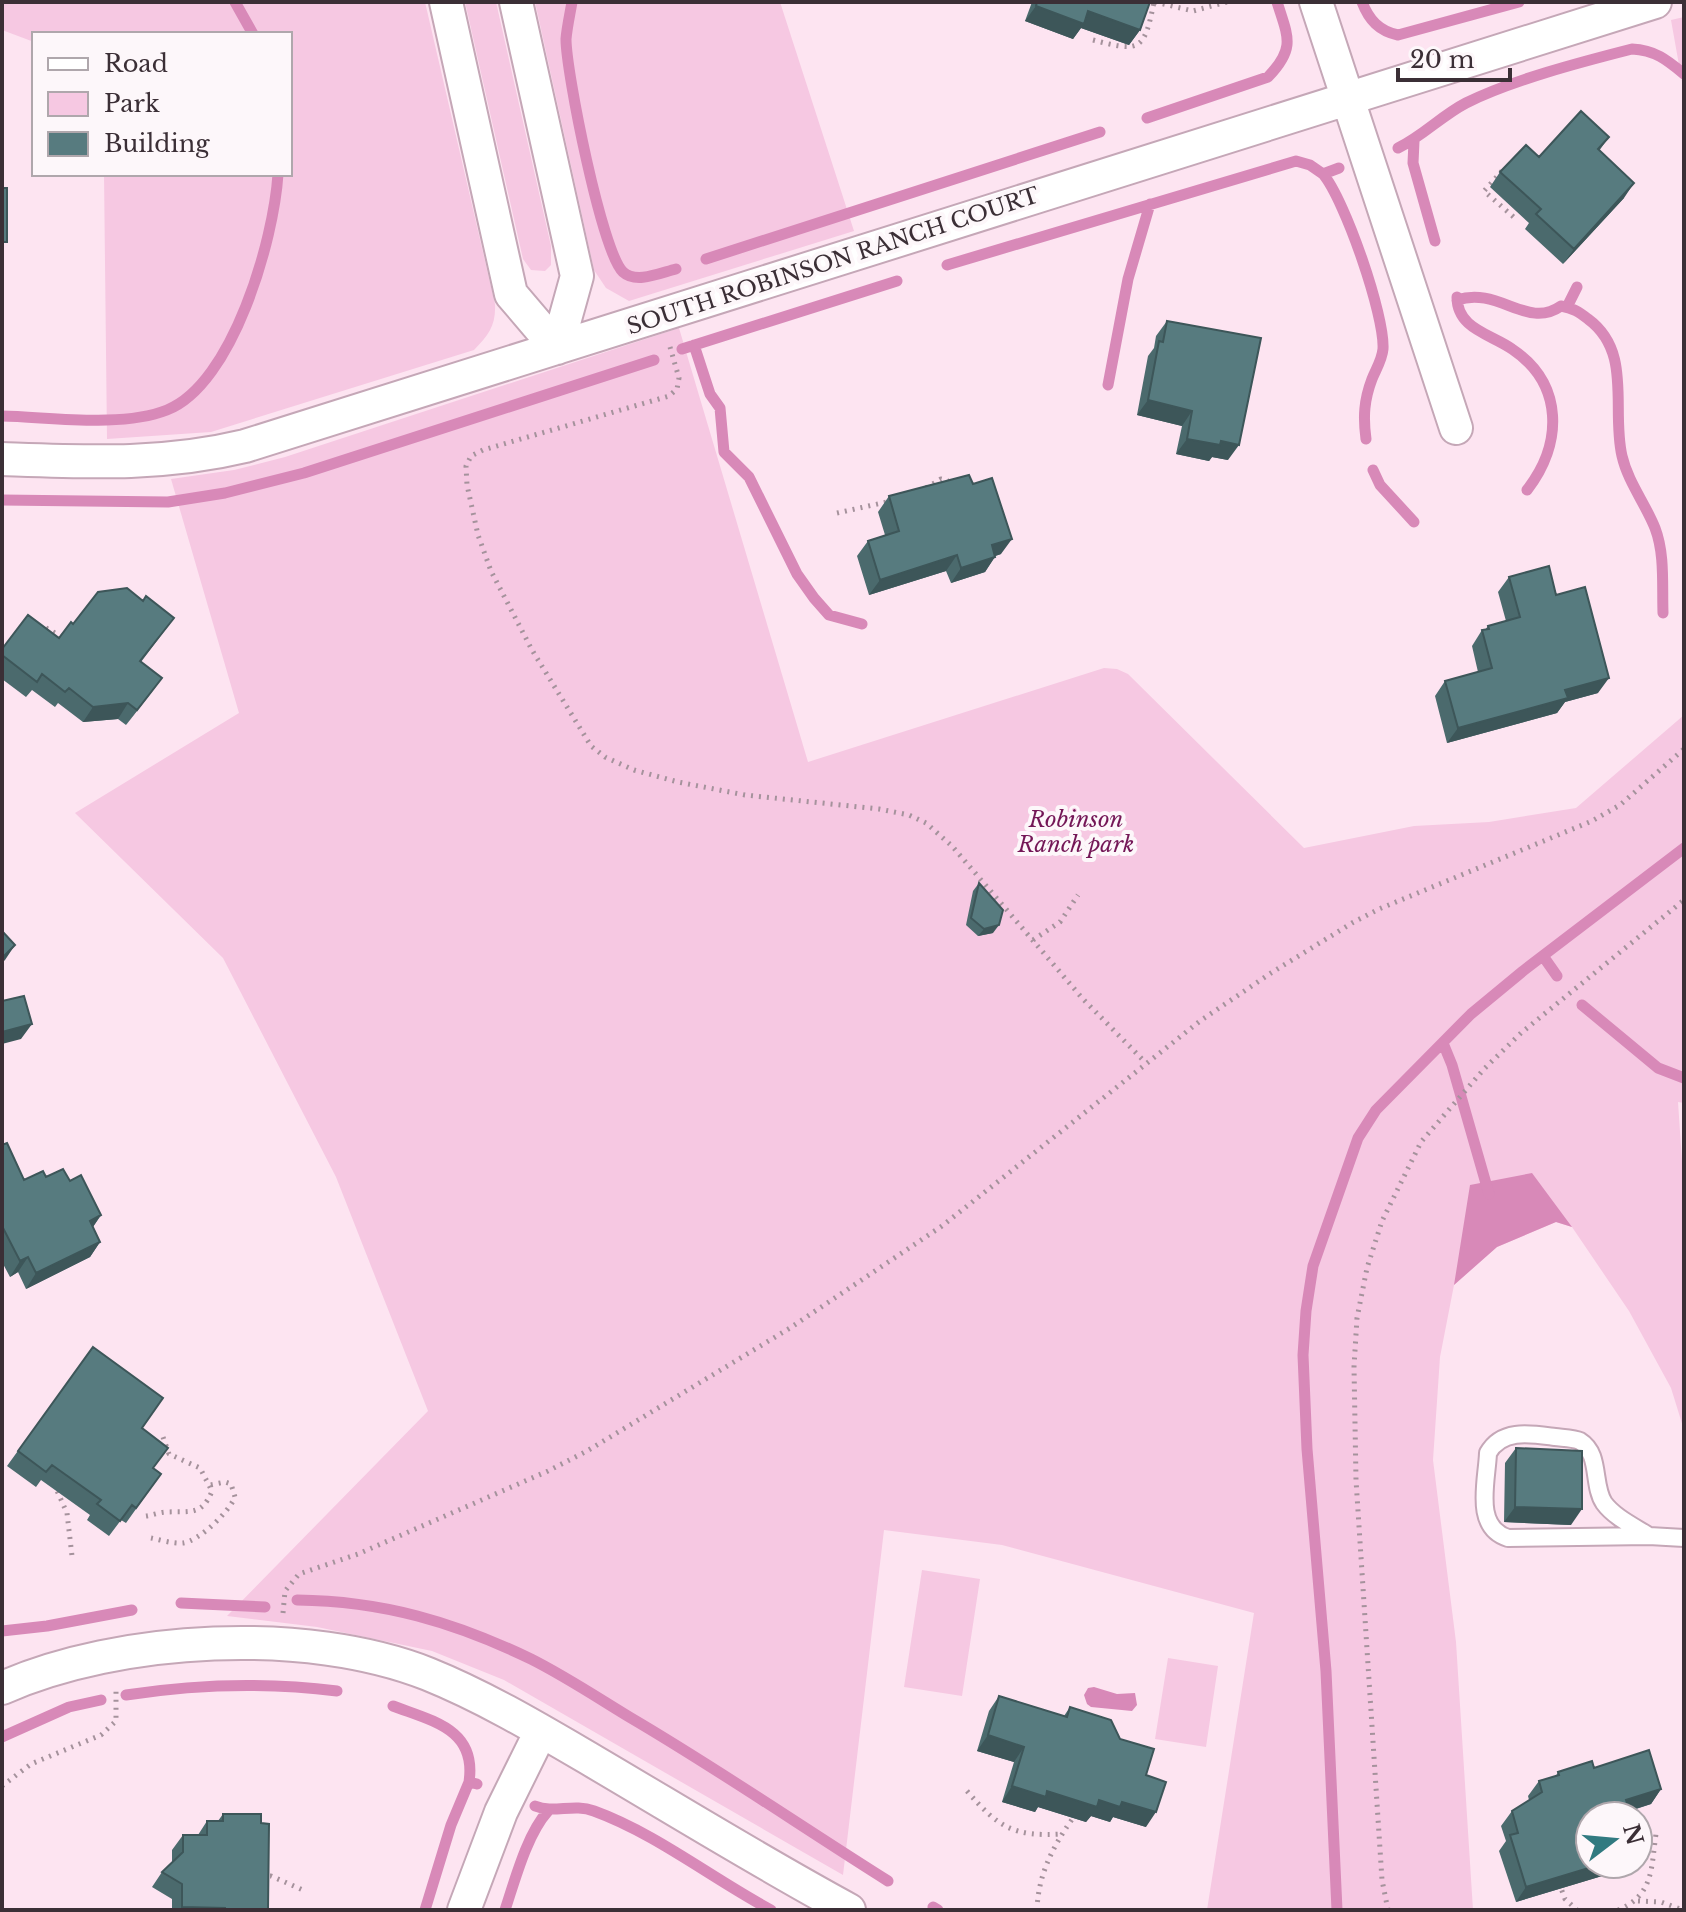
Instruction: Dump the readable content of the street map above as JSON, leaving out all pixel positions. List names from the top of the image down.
{
  "streets": {
    "street": ["SOUTH ROBINSON RANCH COURT"]
  },
  "parks": ["Robinson Ranch park"],
  "legend": ["Road", "Park", "Building"],
  "scale_bar": "20 m",
  "north": "right"
}
